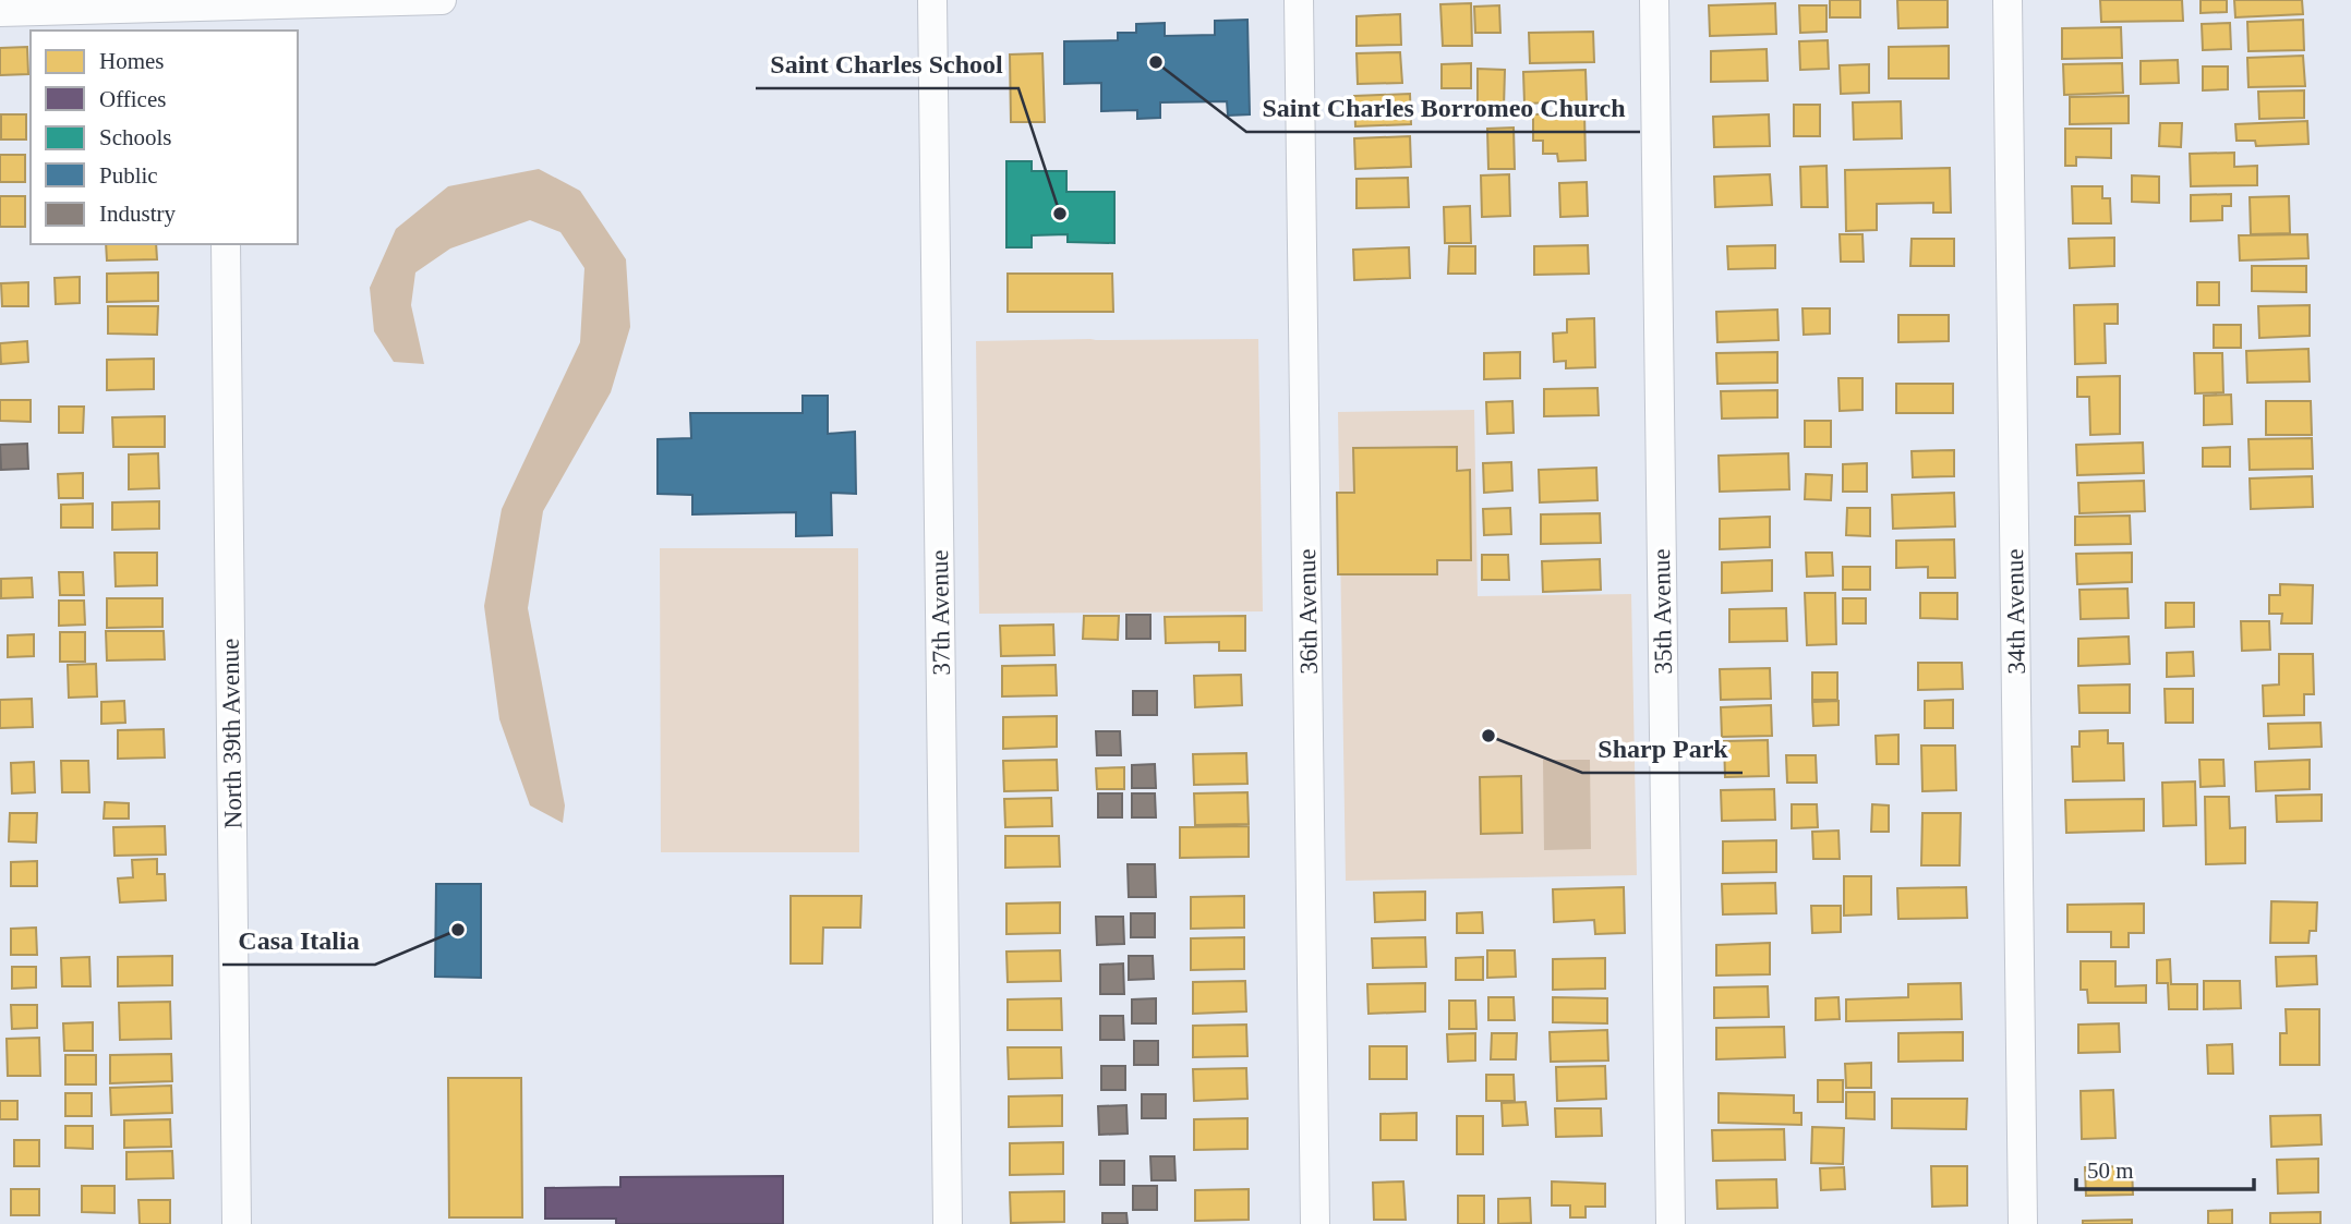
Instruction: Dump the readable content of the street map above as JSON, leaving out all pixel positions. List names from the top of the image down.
{
  "streets": {
    "street": [
      "36th Avenue",
      "35th Avenue",
      "34th Avenue",
      "37th Avenue",
      "North 39th Avenue"
    ]
  },
  "places": [
    "Saint Charles Borromeo Church",
    "Saint Charles School",
    "Sharp Park",
    "Casa Italia"
  ],
  "legend": [
    "Homes",
    "Offices",
    "Schools",
    "Public",
    "Industry"
  ],
  "scale_bar": "50 m"
}
